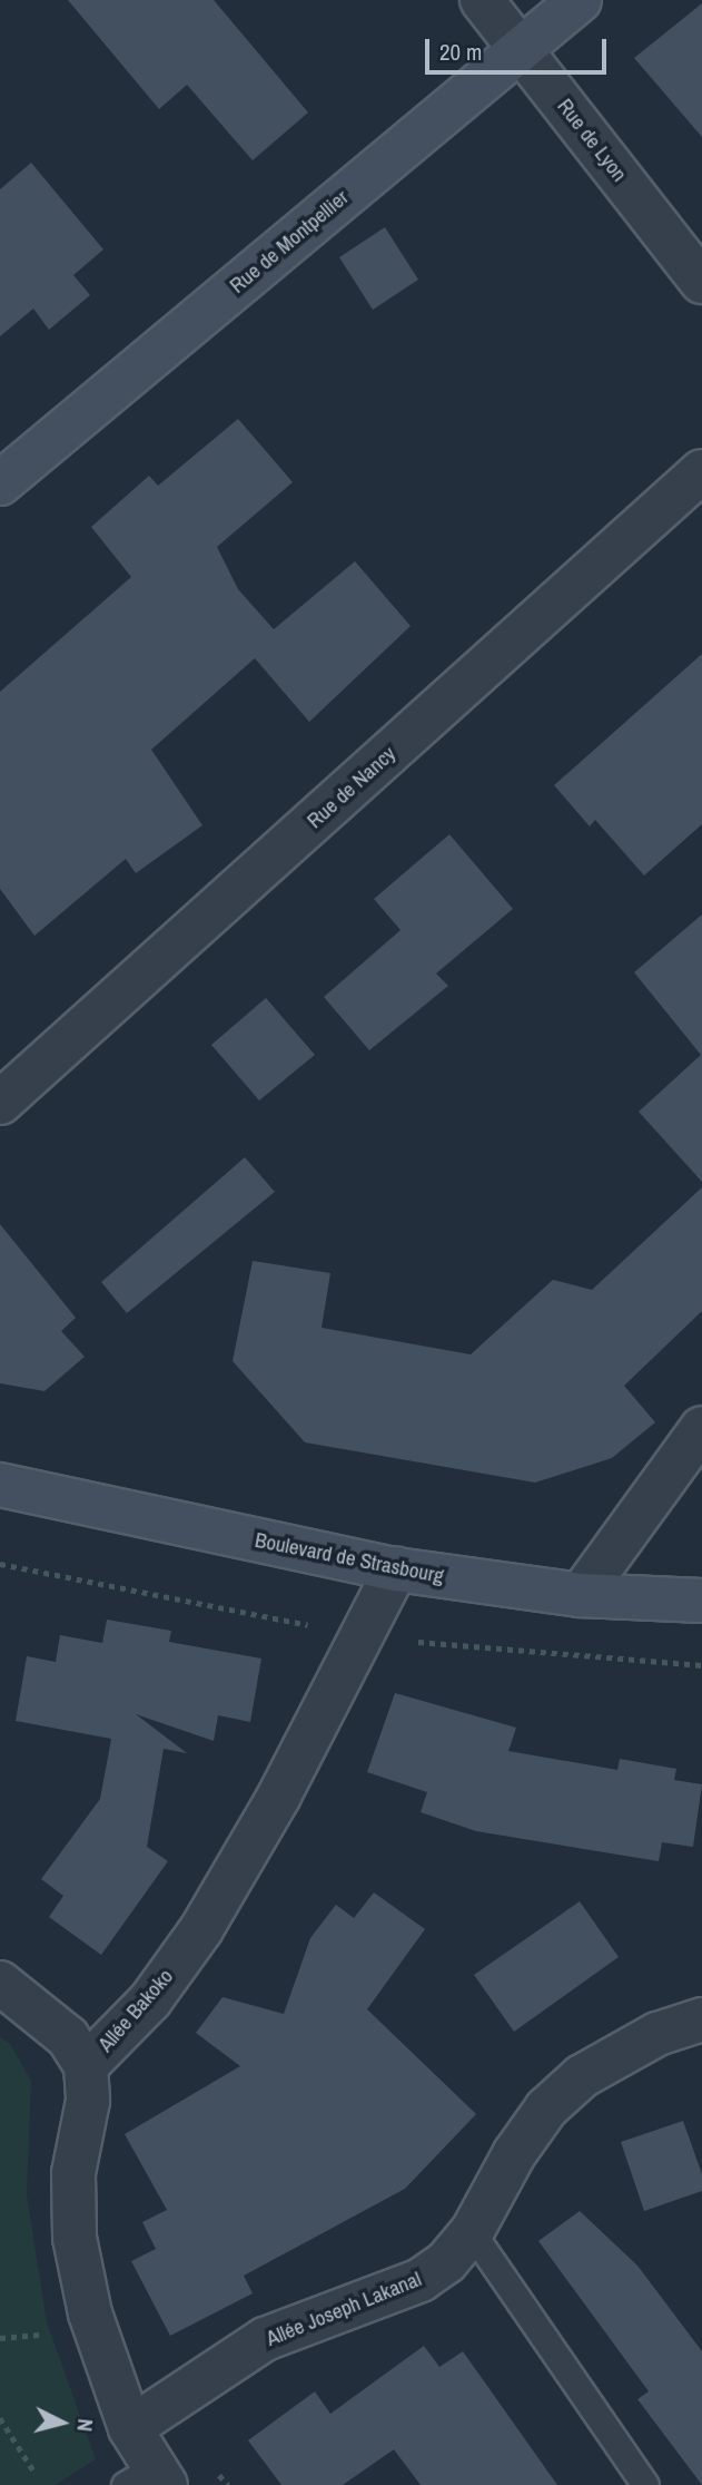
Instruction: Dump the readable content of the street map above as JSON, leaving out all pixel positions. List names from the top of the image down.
{
  "streets": {
    "street": [
      "Rue de Lyon",
      "Rue de Montpellier",
      "Rue de Nancy",
      "Boulevard de Strasbourg",
      "Allée Bakoko",
      "Allée Joseph Lakanal"
    ]
  },
  "crossings": [
    ["Rue de Lyon", "Rue de Montpellier"],
    ["Boulevard de Strasbourg", "Allée Bakoko"],
    ["Allée Bakoko", "Allée Joseph Lakanal"]
  ],
  "scale_bar": "20 m",
  "north": "right"
}
